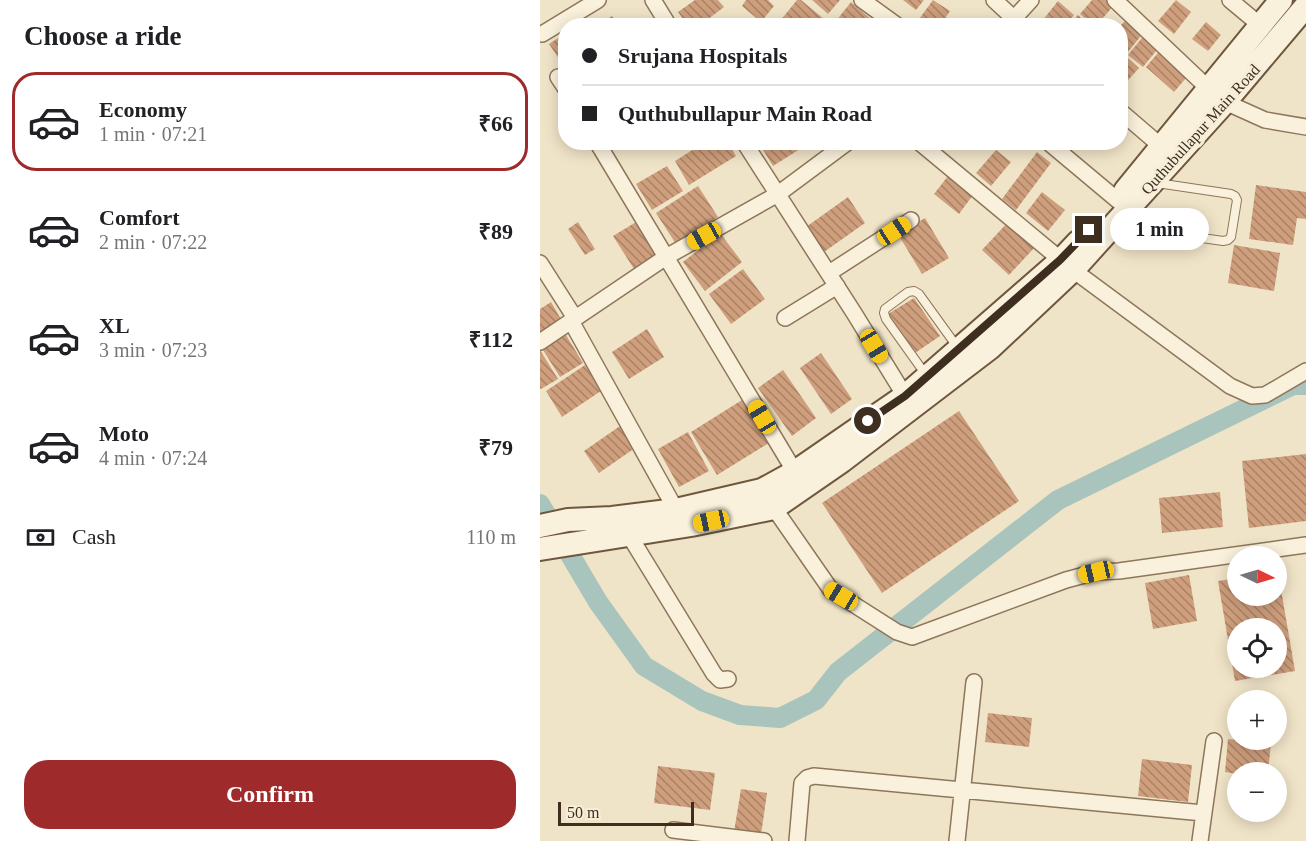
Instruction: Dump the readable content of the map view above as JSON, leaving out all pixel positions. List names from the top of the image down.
{
  "streets": {
    "main road": ["Quthubullapur Main Road"]
  },
  "scale_bar": "50 m",
  "north": "right",
  "page": {
    "heading": "Choose a ride",
    "banner": ["Srujana Hospitals", "Quthubullapur Main Road"],
    "list": [
      {
        "name": "Economy",
        "note": "1 min · 07:21",
        "value": "₹66"
      },
      {
        "name": "Comfort",
        "note": "2 min · 07:22",
        "value": "₹89"
      },
      {
        "name": "XL",
        "note": "3 min · 07:23",
        "value": "₹112"
      },
      {
        "name": "Moto",
        "note": "4 min · 07:24",
        "value": "₹79"
      }
    ],
    "bubble": "1 min",
    "pay": ["Cash", "110 m"],
    "map_buttons": ["+", "−"],
    "buttons": "Confirm",
    "scale": "50 m"
  }
}
